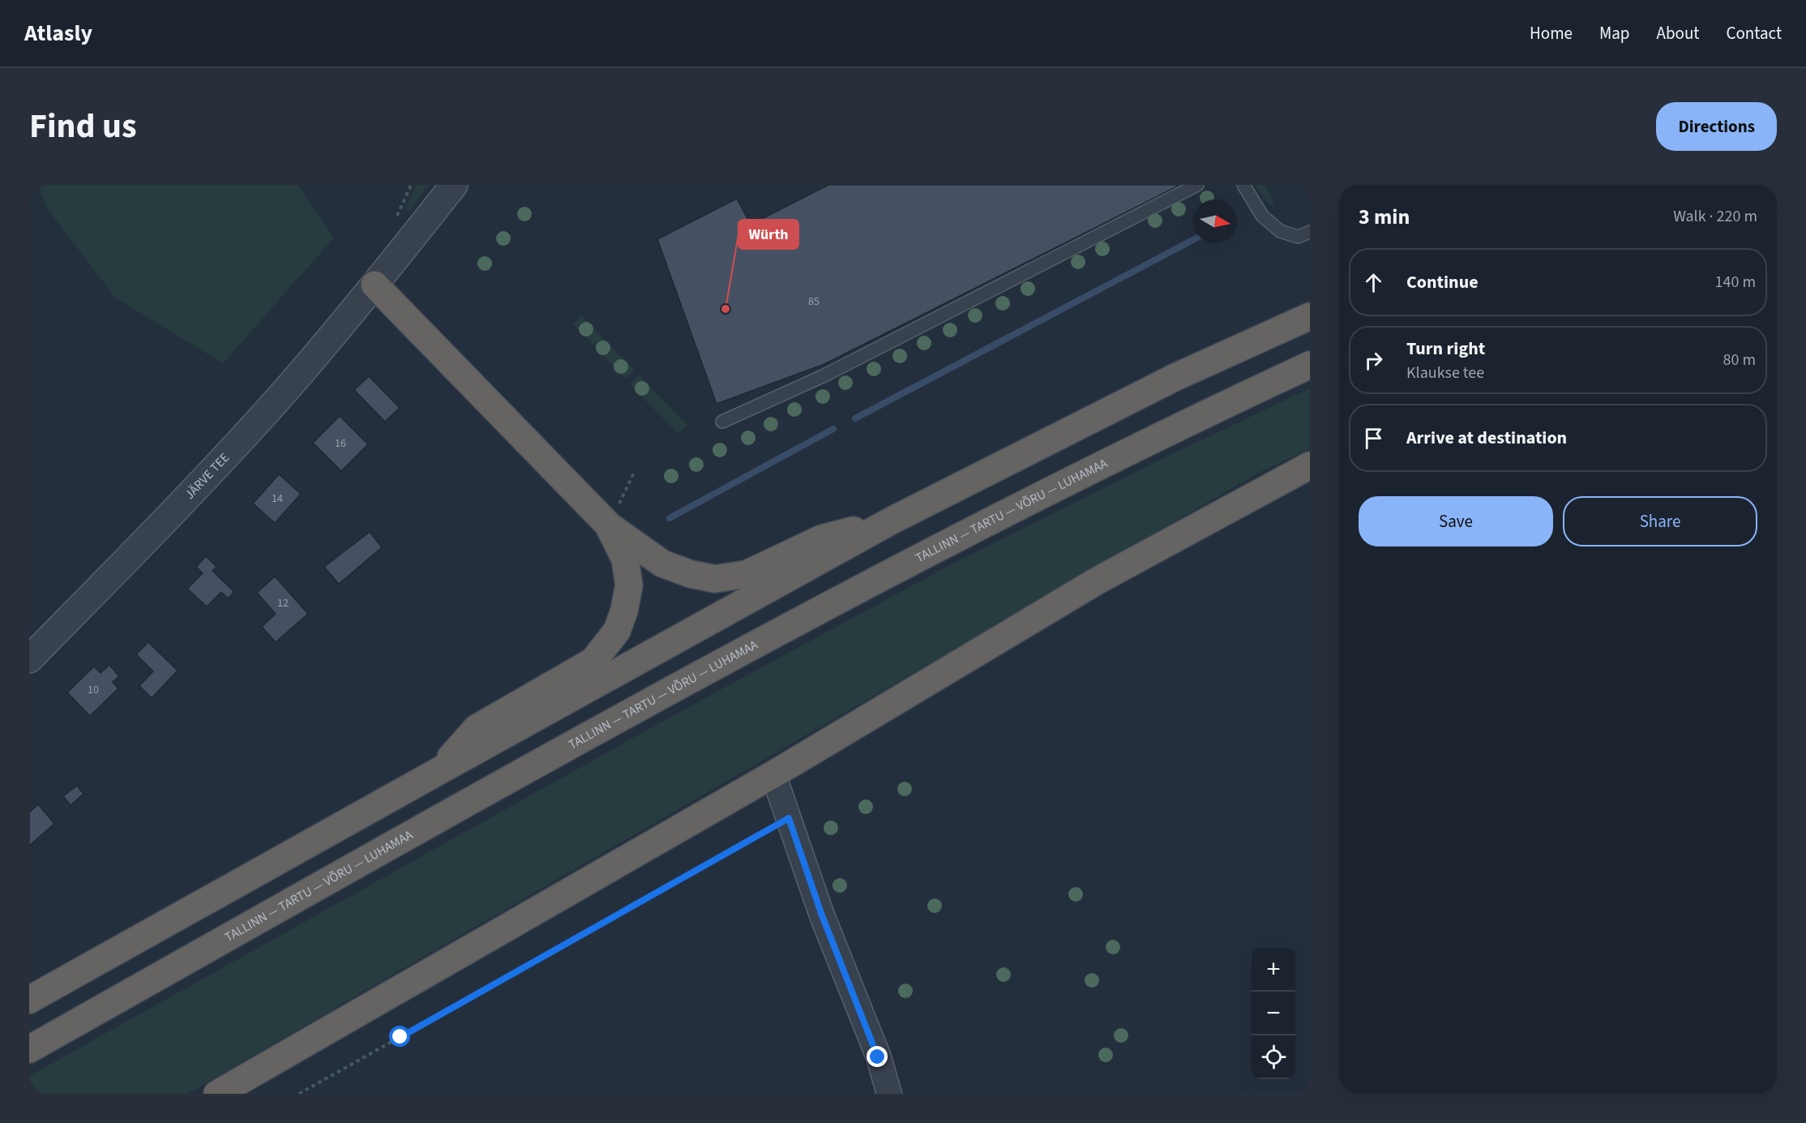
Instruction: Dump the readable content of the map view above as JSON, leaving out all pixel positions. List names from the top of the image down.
{
  "streets": {
    "highway": ["TALLINN — TARTU — VÕRU — LUHAMAA"],
    "street": ["JÄRVE TEE"]
  },
  "places": ["Würth"],
  "house_numbers": [
    "85",
    "16",
    "14",
    "12",
    "10"
  ],
  "north": "right",
  "page": {
    "header": "Atlasly",
    "nav": [
      "Home",
      "Map",
      "About",
      "Contact"
    ],
    "title": "Find us",
    "buttons": [
      "Directions",
      ["Save", "Share"]
    ],
    "heading": ["3 min", "Walk · 220 m"],
    "list": [
      ["Continue", "140 m"],
      ["Turn right", "Klaukse tee", "80 m"],
      "Arrive at destination"
    ],
    "map_buttons": ["+", "−"]
  }
}
